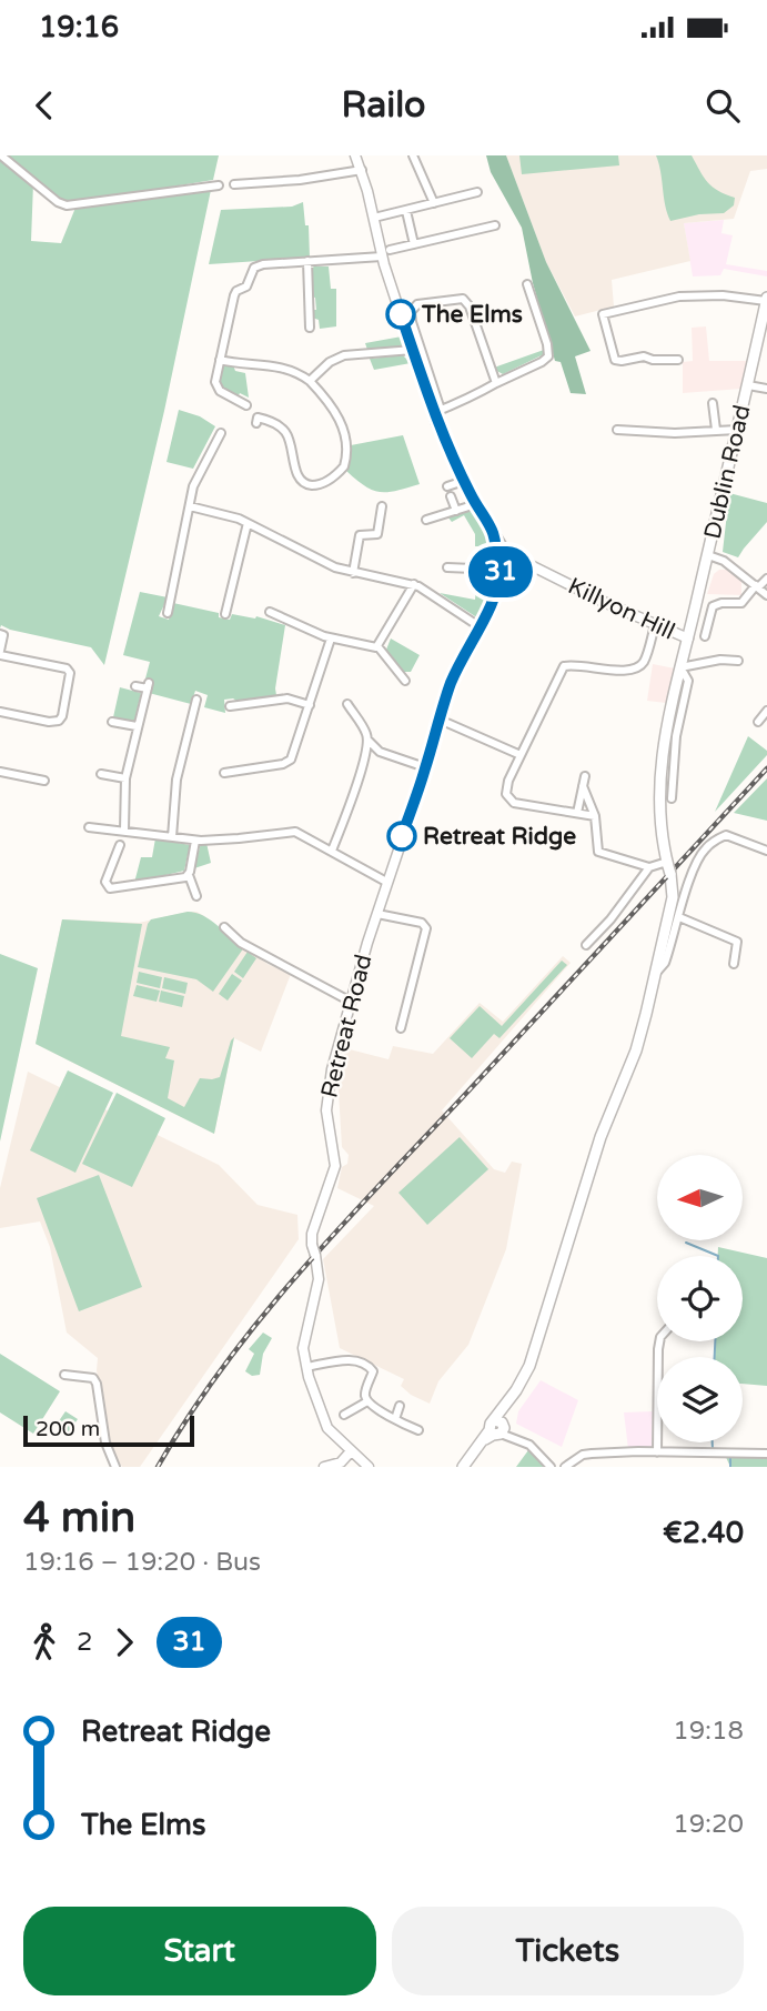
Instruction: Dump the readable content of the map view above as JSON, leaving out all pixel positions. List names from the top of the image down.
{
  "streets": {
    "main road": ["Dublin Road"],
    "street": ["Killyon Hill", "Retreat Road"]
  },
  "crossings": [
    ["Dublin Road", "Killyon Hill"],
    ["Killyon Hill", "Retreat Road"]
  ],
  "places": ["The Elms", "Retreat Ridge"],
  "lines": ["bus line 31"],
  "scale_bar": "200 m",
  "north": "left",
  "page": {
    "status": "19:16",
    "header": "Railo",
    "on_map": "31",
    "scale": "200 m",
    "heading": ["4 min", "19:16 – 19:20 · Bus", "€2.40"],
    "legs": ["2", "31"],
    "list": [
      {
        "name": "Retreat Ridge",
        "value": "19:18"
      },
      {
        "name": "The Elms",
        "value": "19:20"
      }
    ],
    "buttons": ["Start", "Tickets"]
  }
}
